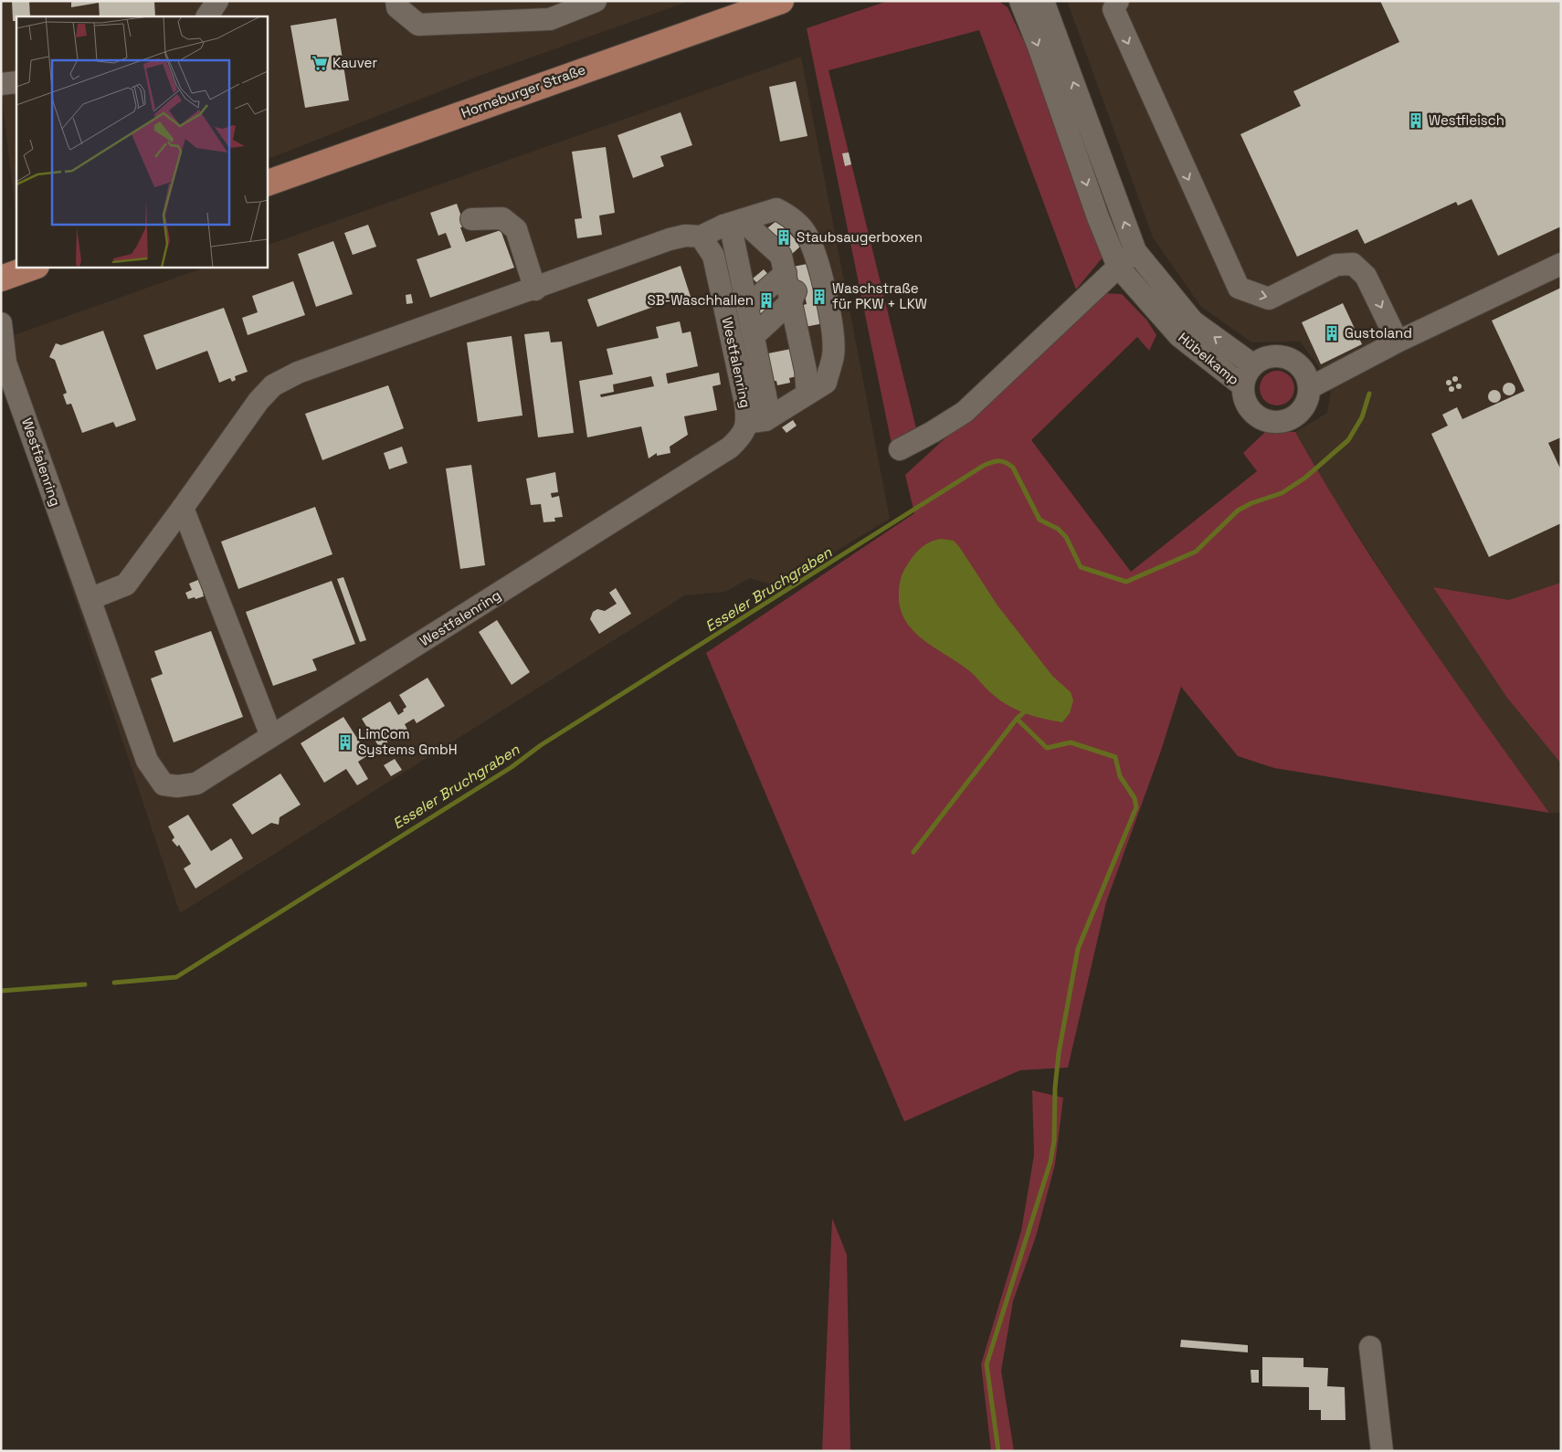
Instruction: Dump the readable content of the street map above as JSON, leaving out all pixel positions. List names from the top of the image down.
{
  "streets": {
    "main road": ["Horneburger Straße"],
    "street": ["Hübelkamp", "Westfalenring"]
  },
  "water": ["Esseler Bruchgraben"],
  "places": {
    "supermarket": ["Kauver"],
    "building": [
      "Westfleisch",
      "Staubsaugerboxen",
      "Waschstraße für PKW + LKW",
      "SB-Waschhallen",
      "Gustoland",
      "LimCom Systems GmbH"
    ]
  }
}
